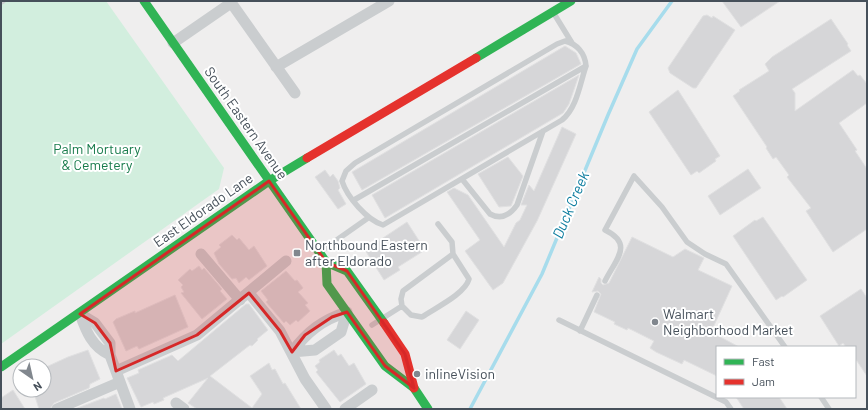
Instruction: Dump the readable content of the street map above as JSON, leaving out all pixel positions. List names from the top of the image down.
{
  "streets": {
    "main road": ["South Eastern Avenue", "East Eldorado Lane"]
  },
  "crossings": [
    ["South Eastern Avenue", "East Eldorado Lane"]
  ],
  "water": ["Duck Creek"],
  "parks": ["Palm Mortuary & Cemetery"],
  "places": {
    "transit": ["Northbound Eastern after Eldorado"],
    "other": ["Walmart Neighborhood Market", "inlineVision"]
  },
  "legend": ["Fast", "Jam"],
  "north": "bottom right"
}
